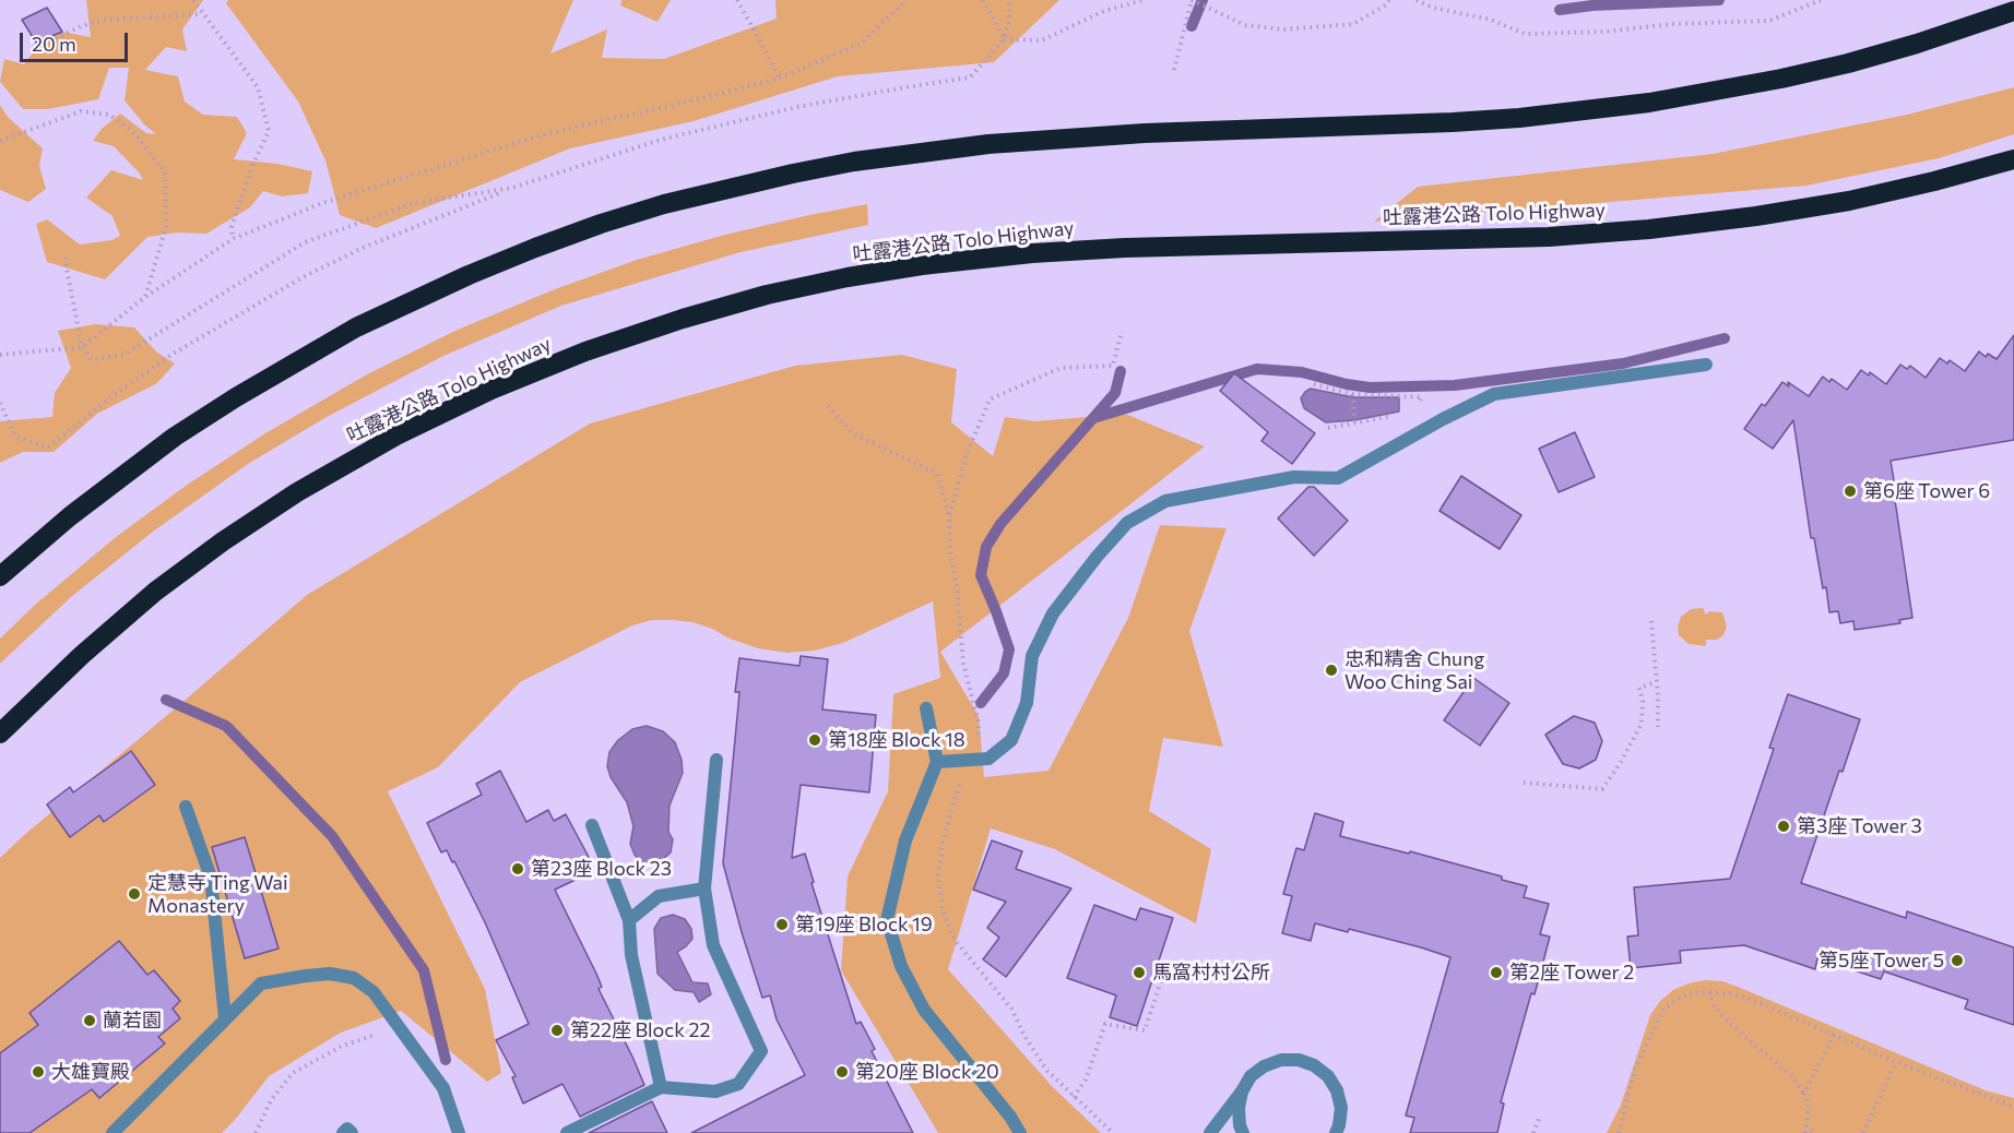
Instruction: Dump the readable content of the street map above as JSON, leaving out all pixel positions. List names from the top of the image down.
{
  "streets": {
    "highway": ["吐露港公路 Tolo Highway"]
  },
  "places": [
    "第6座 Tower 6",
    "忠和精舍 Chung Woo Ching Sai",
    "第18座 Block 18",
    "第3座 Tower 3",
    "第23座 Block 23",
    "定慧寺 Ting Wai Monastery",
    "第19座 Block 19",
    "第5座 Tower 5",
    "馬窩村村公所",
    "第2座 Tower 2",
    "蘭若園",
    "第22座 Block 22",
    "大雄寶殿",
    "第20座 Block 20"
  ],
  "scale_bar": "20 m"
}
